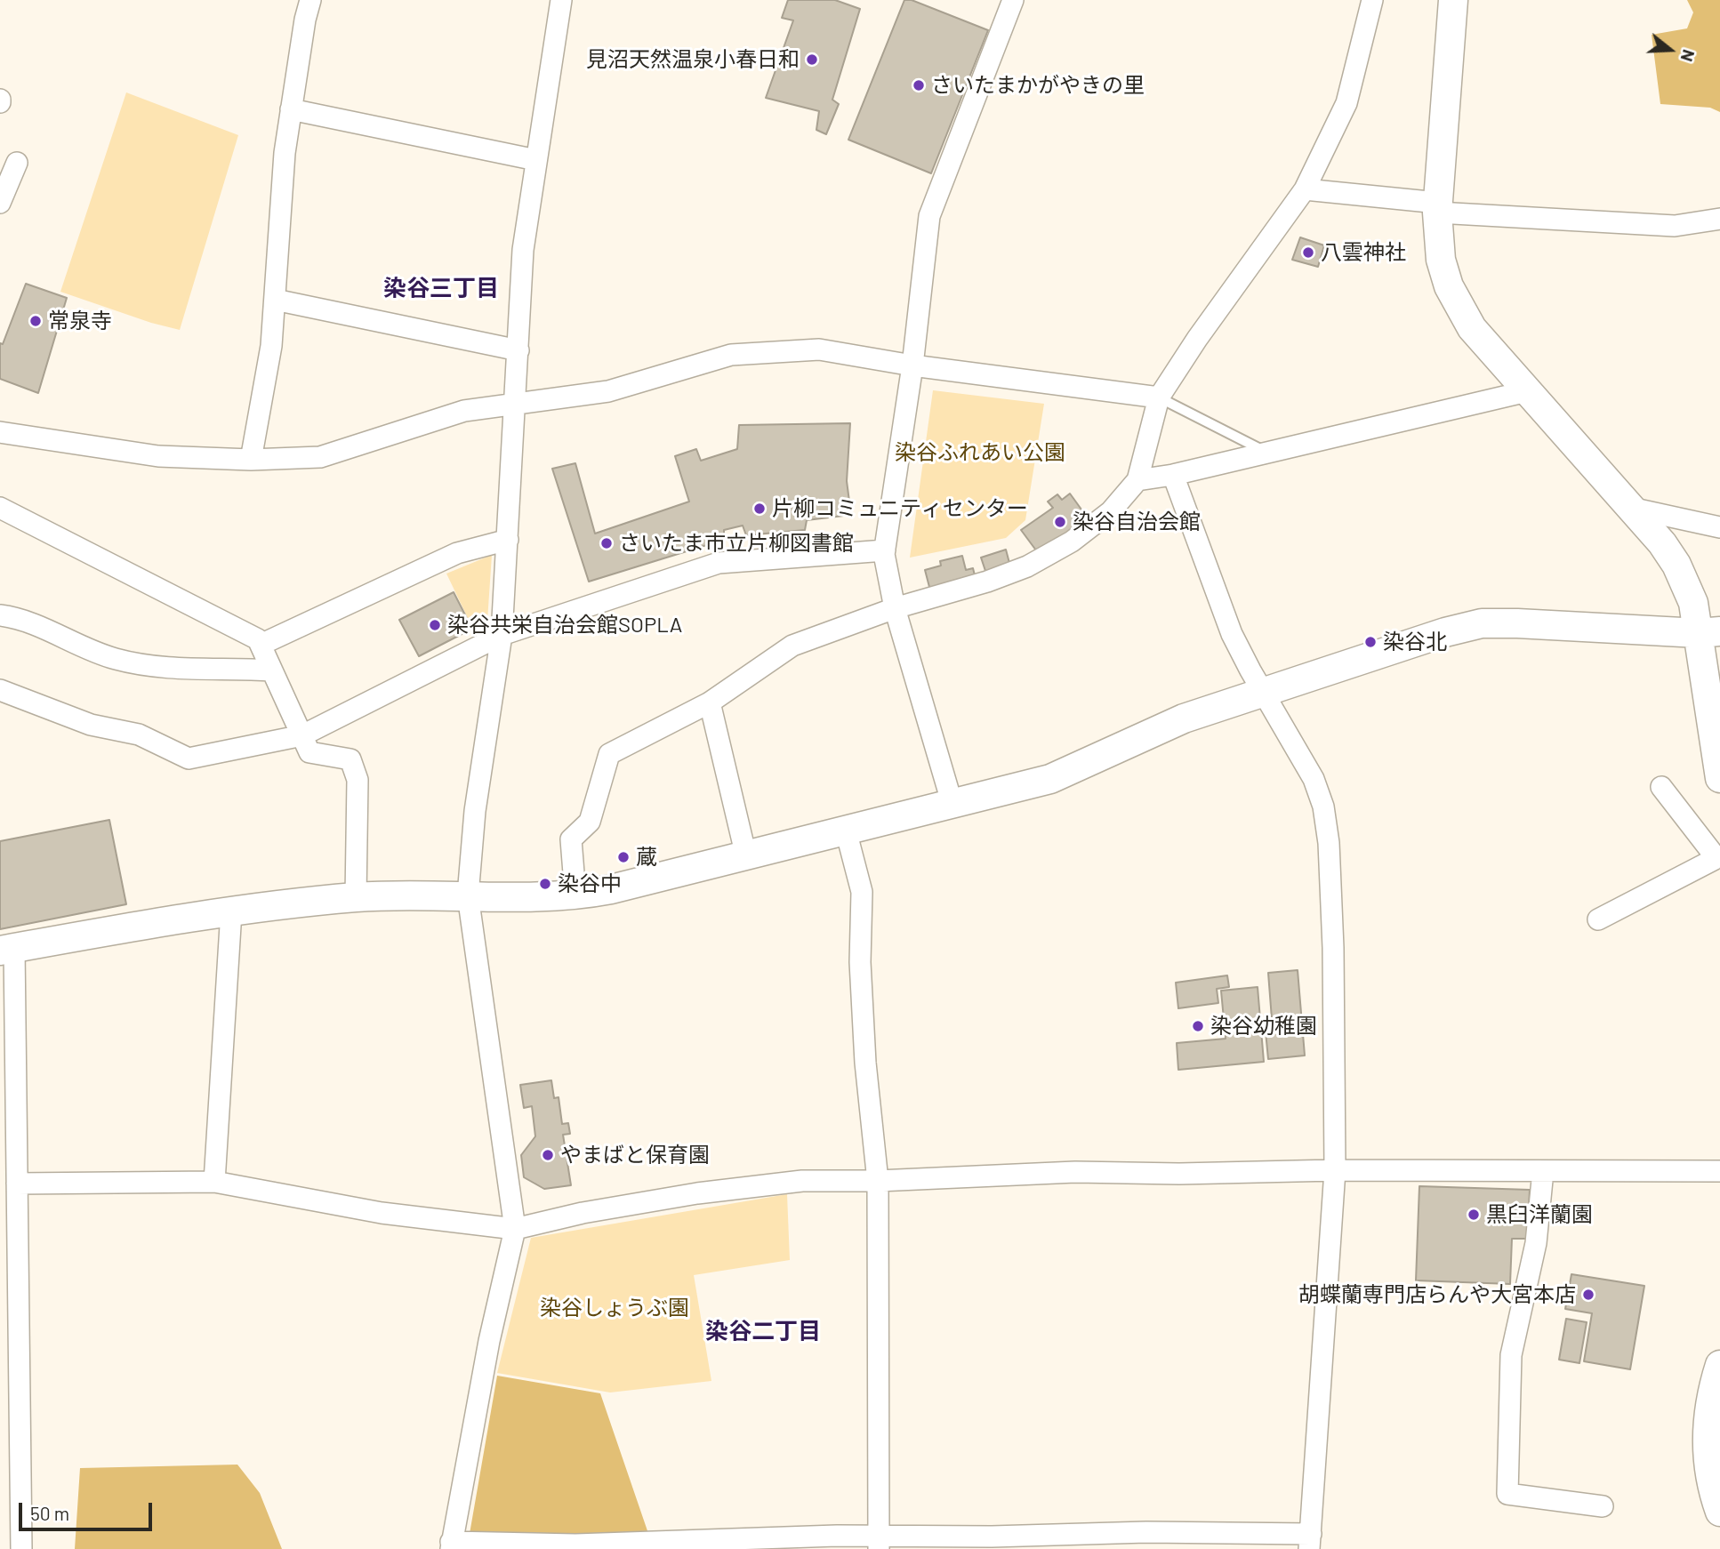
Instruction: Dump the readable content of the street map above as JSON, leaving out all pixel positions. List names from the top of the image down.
{
  "districts": ["染谷三丁目", "染谷二丁目"],
  "parks": ["染谷ふれあい公園", "染谷しょうぶ園"],
  "places": [
    "見沼天然温泉小春日和",
    "さいたまかがやきの里",
    "八雲神社",
    "常泉寺",
    "片柳コミュニティセンター",
    "染谷自治会館",
    "さいたま市立片柳図書館",
    "染谷共栄自治会館SOPLA",
    "染谷北",
    "蔵",
    "染谷中",
    "染谷幼稚園",
    "やまばと保育園",
    "黒臼洋蘭園",
    "胡蝶蘭専門店らんや大宮本店"
  ],
  "scale_bar": "50 m",
  "north": "right"
}
